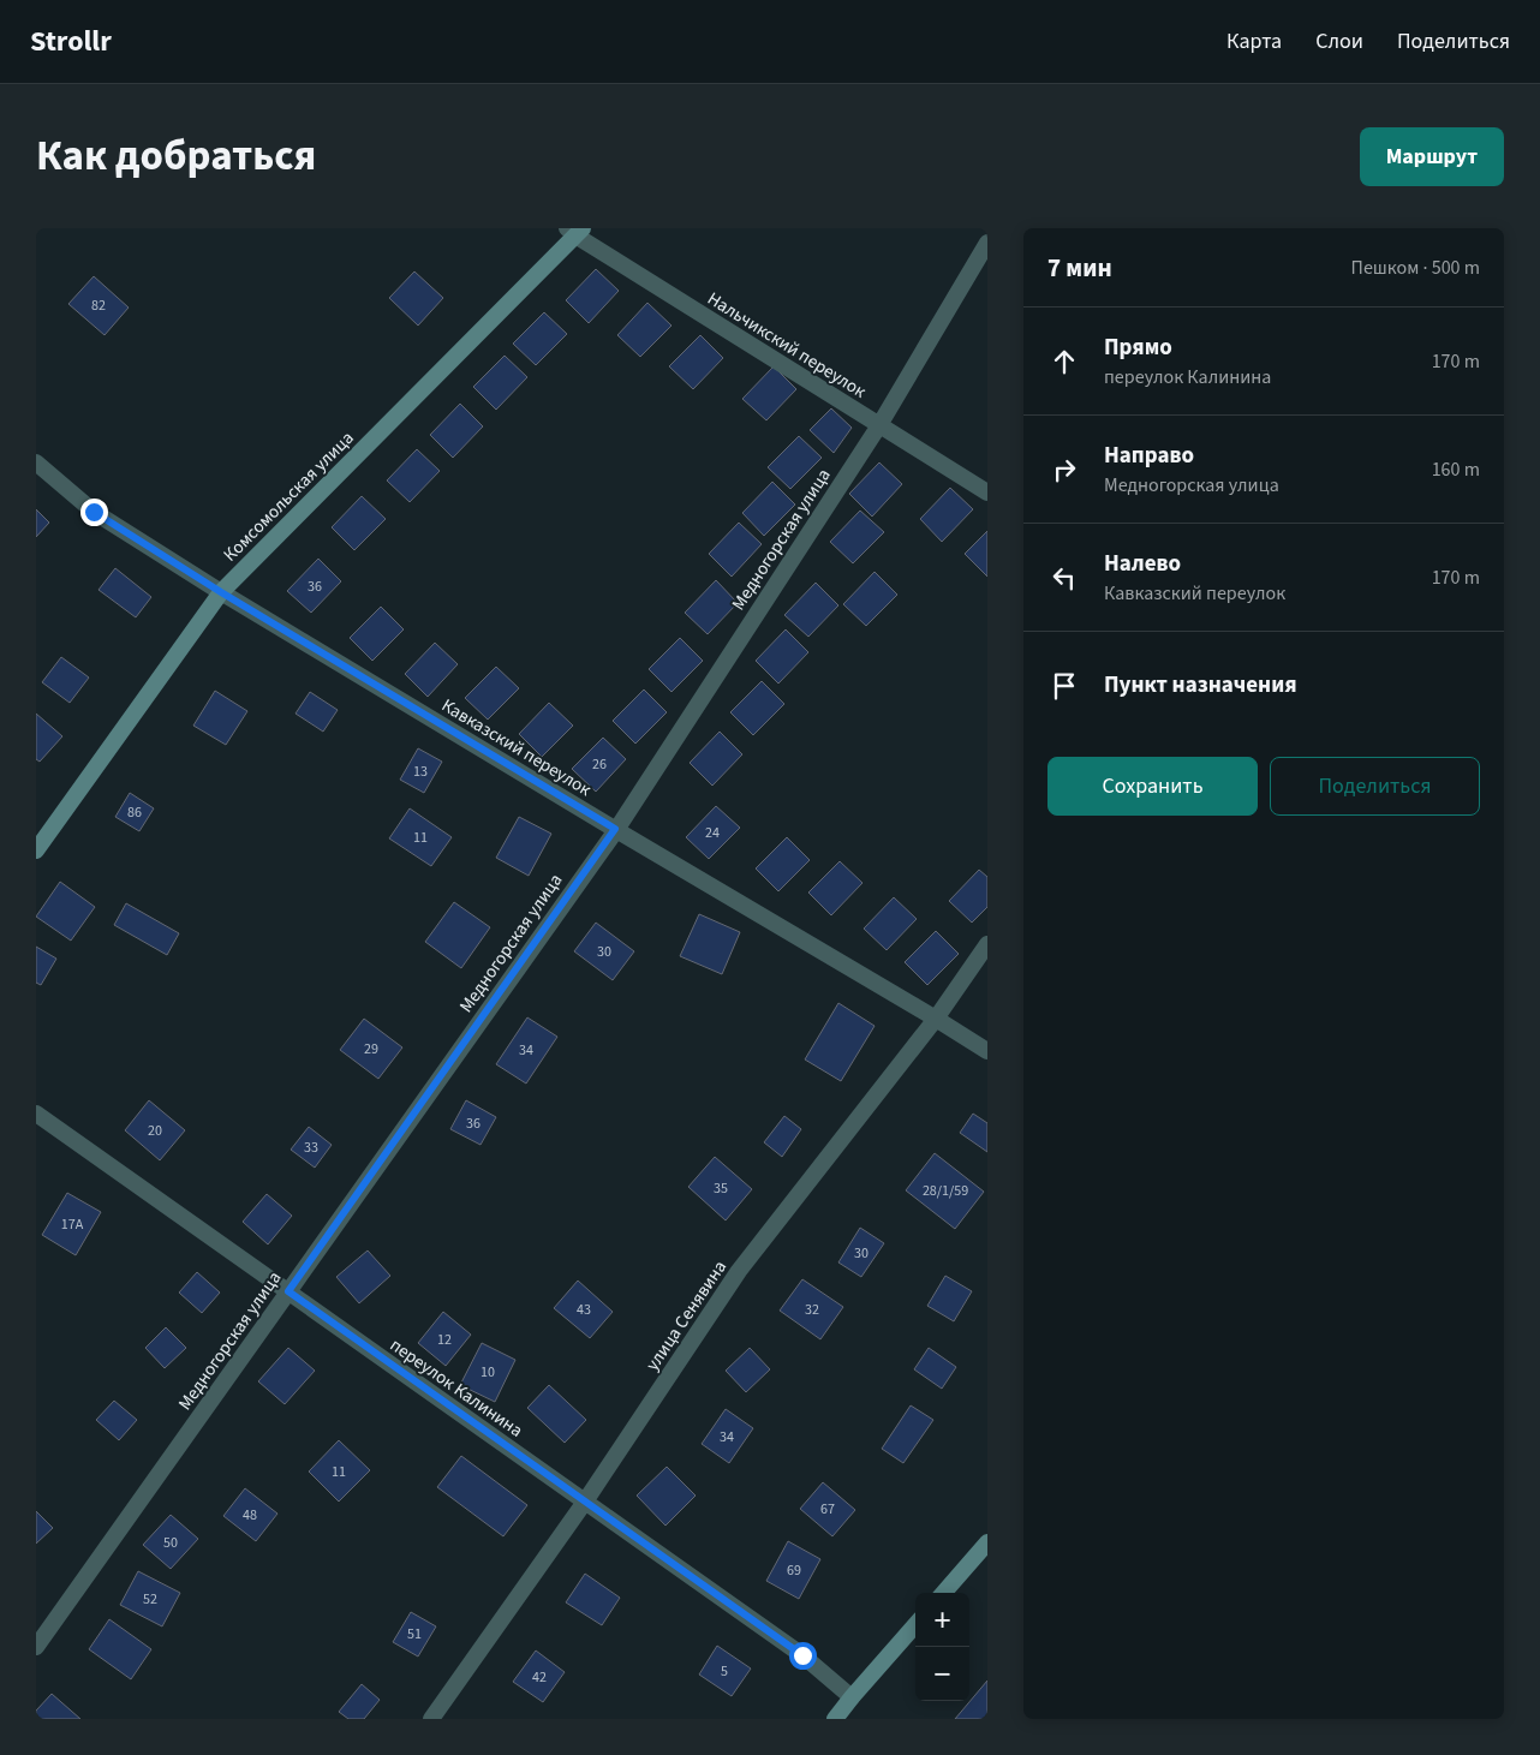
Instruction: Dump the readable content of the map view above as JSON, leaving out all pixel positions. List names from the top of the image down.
{
  "streets": {
    "main road": ["Комсомольская улица"],
    "street": [
      "Нальчикский переулок",
      "Медногорская улица",
      "Кавказский переулок",
      "улица Сенявина",
      "переулок Калинина"
    ]
  },
  "crossings": [
    ["Нальчикский переулок", "Комсомольская улица"],
    ["Нальчикский переулок", "Медногорская улица"],
    ["Комсомольская улица", "Кавказский переулок"],
    ["Медногорская улица", "Кавказский переулок"],
    ["Медногорская улица", "переулок Калинина"],
    ["Кавказский переулок", "улица Сенявина"],
    ["улица Сенявина", "переулок Калинина"]
  ],
  "house_numbers": [
    "82",
    "36",
    "26",
    "13",
    "86",
    "24",
    "11",
    "30",
    "29",
    "34",
    "36",
    "20",
    "33",
    "35",
    "28/1/59",
    "17А",
    "30",
    "43",
    "32",
    "12",
    "10",
    "34",
    "11",
    "67",
    "48",
    "50",
    "69",
    "52",
    "51",
    "5",
    "42"
  ],
  "page": {
    "header": "Strollr",
    "nav": ["Карта", "Слои", "Поделиться"],
    "title": "Как добраться",
    "buttons": [
      "Маршрут",
      ["Сохранить", "Поделиться"]
    ],
    "heading": ["7 мин", "Пешком · 500 m"],
    "list": [
      ["Прямо", "переулок Калинина", "170 m"],
      ["Направо", "Медногорская улица", "160 m"],
      ["Налево", "Кавказский переулок", "170 m"],
      "Пункт назначения"
    ],
    "map_buttons": ["+", "−"]
  }
}
